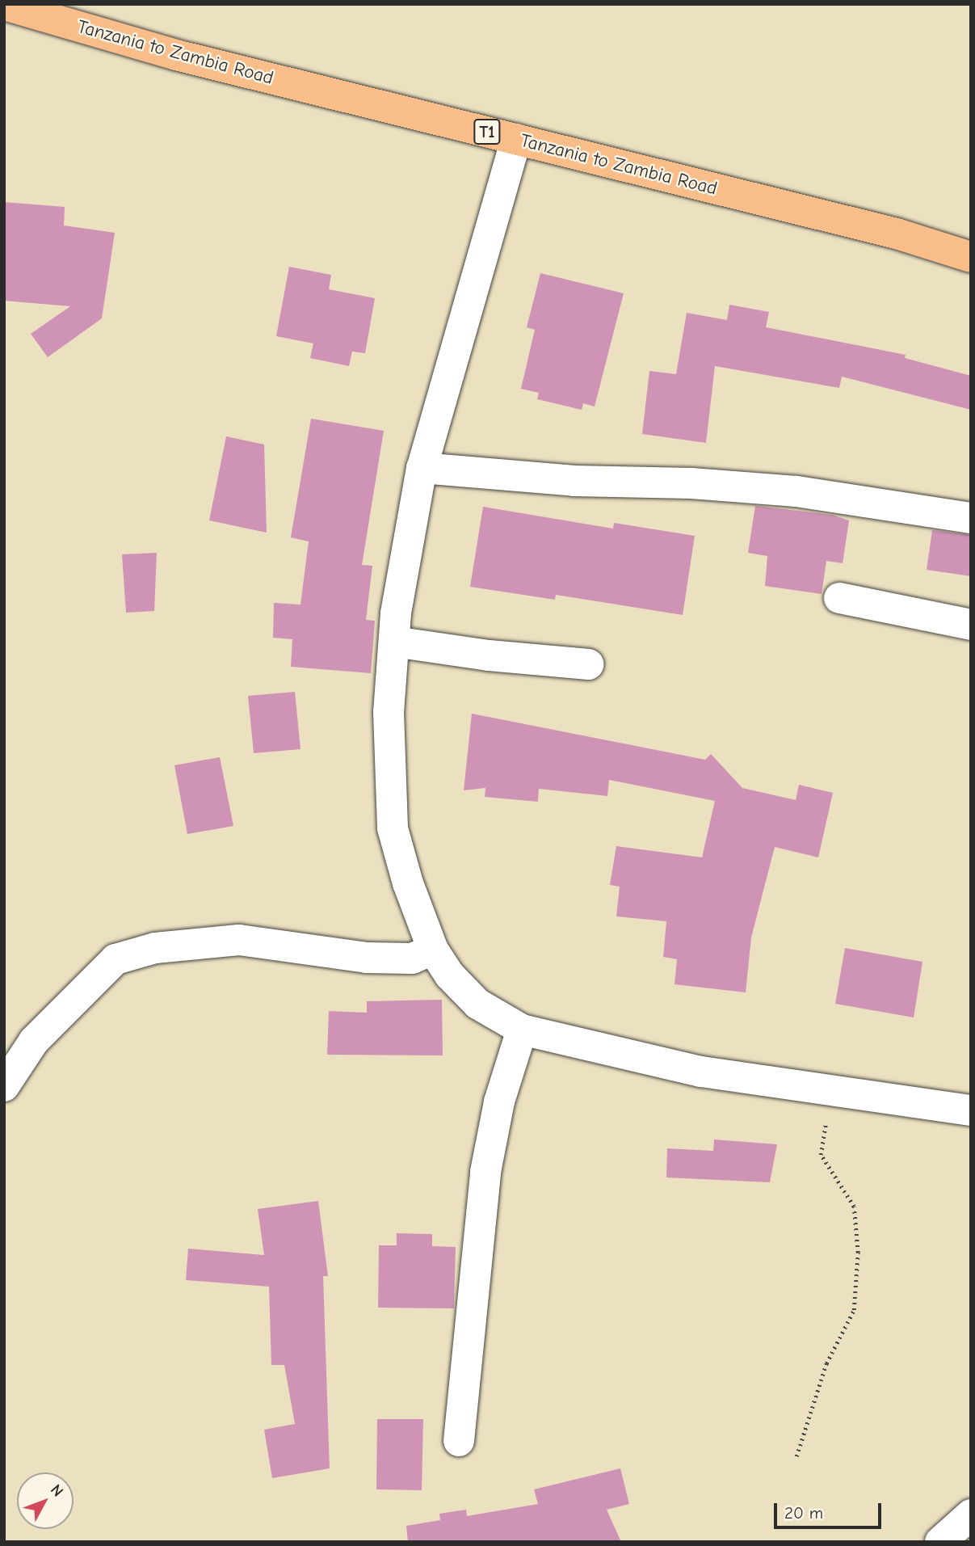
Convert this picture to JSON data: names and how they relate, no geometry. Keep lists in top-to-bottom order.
{
  "streets": {
    "highway": ["Tanzania to Zambia Road", "T1"]
  },
  "scale_bar": "20 m",
  "north": "top right"
}
